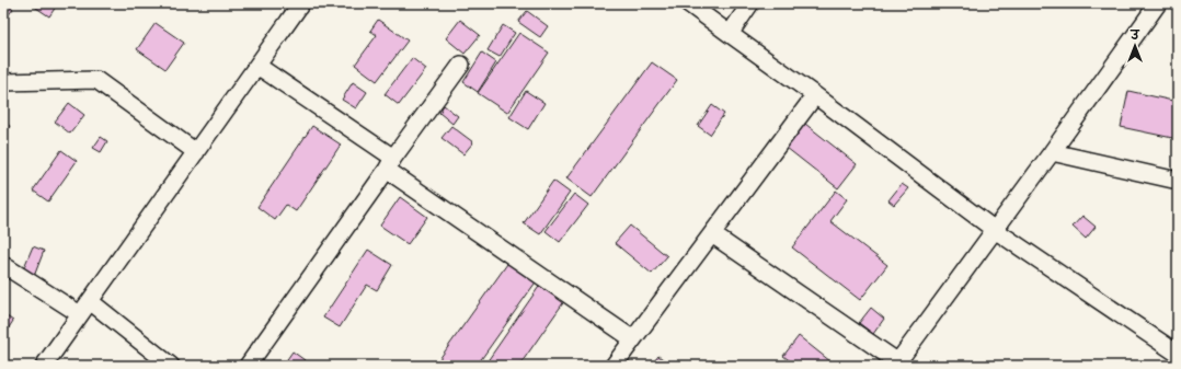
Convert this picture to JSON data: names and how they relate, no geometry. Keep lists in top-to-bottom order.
{
  "north": "top"
}
